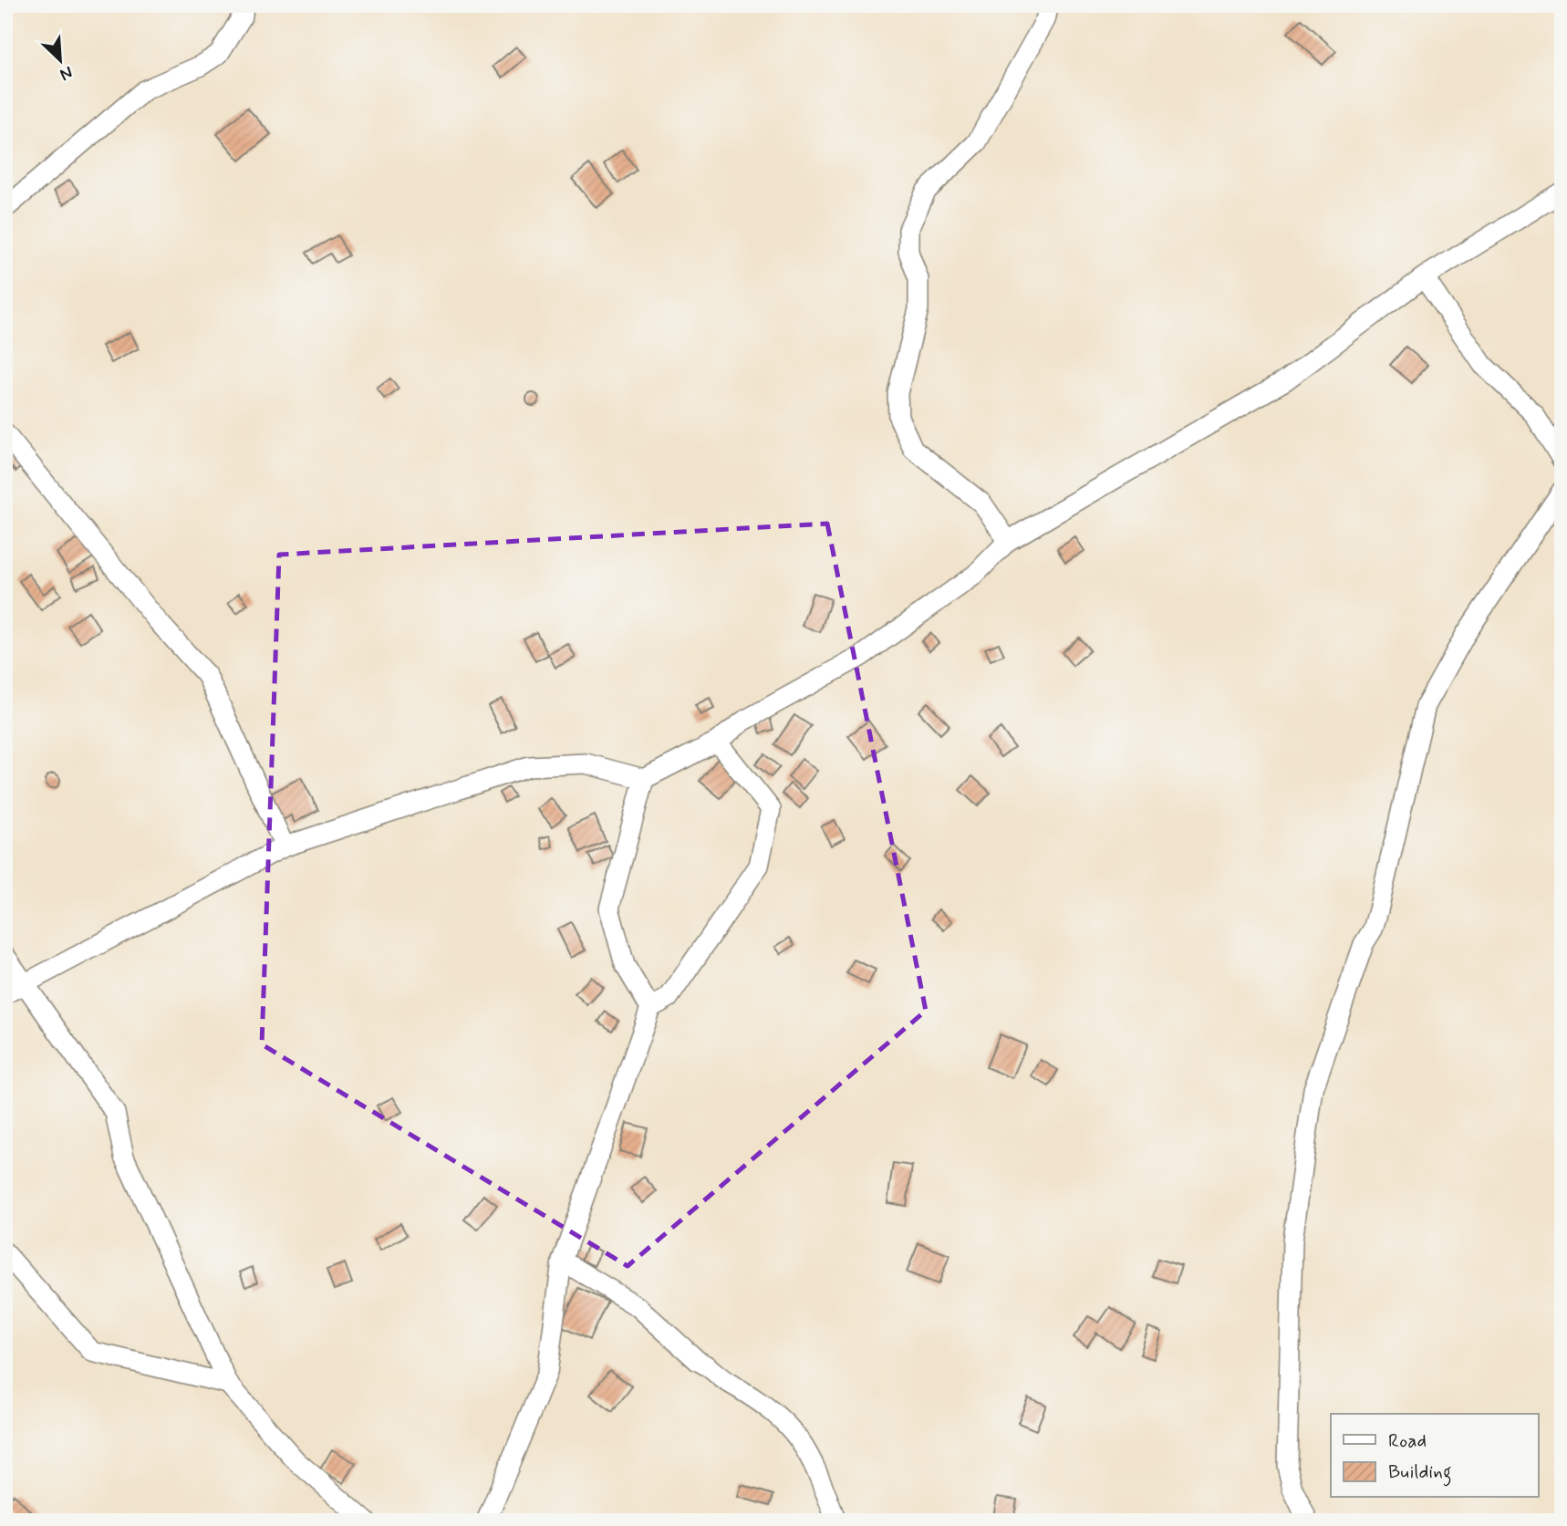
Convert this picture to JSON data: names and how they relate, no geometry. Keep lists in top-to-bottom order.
{
  "legend": ["Road", "Building"],
  "north": "bottom right"
}
